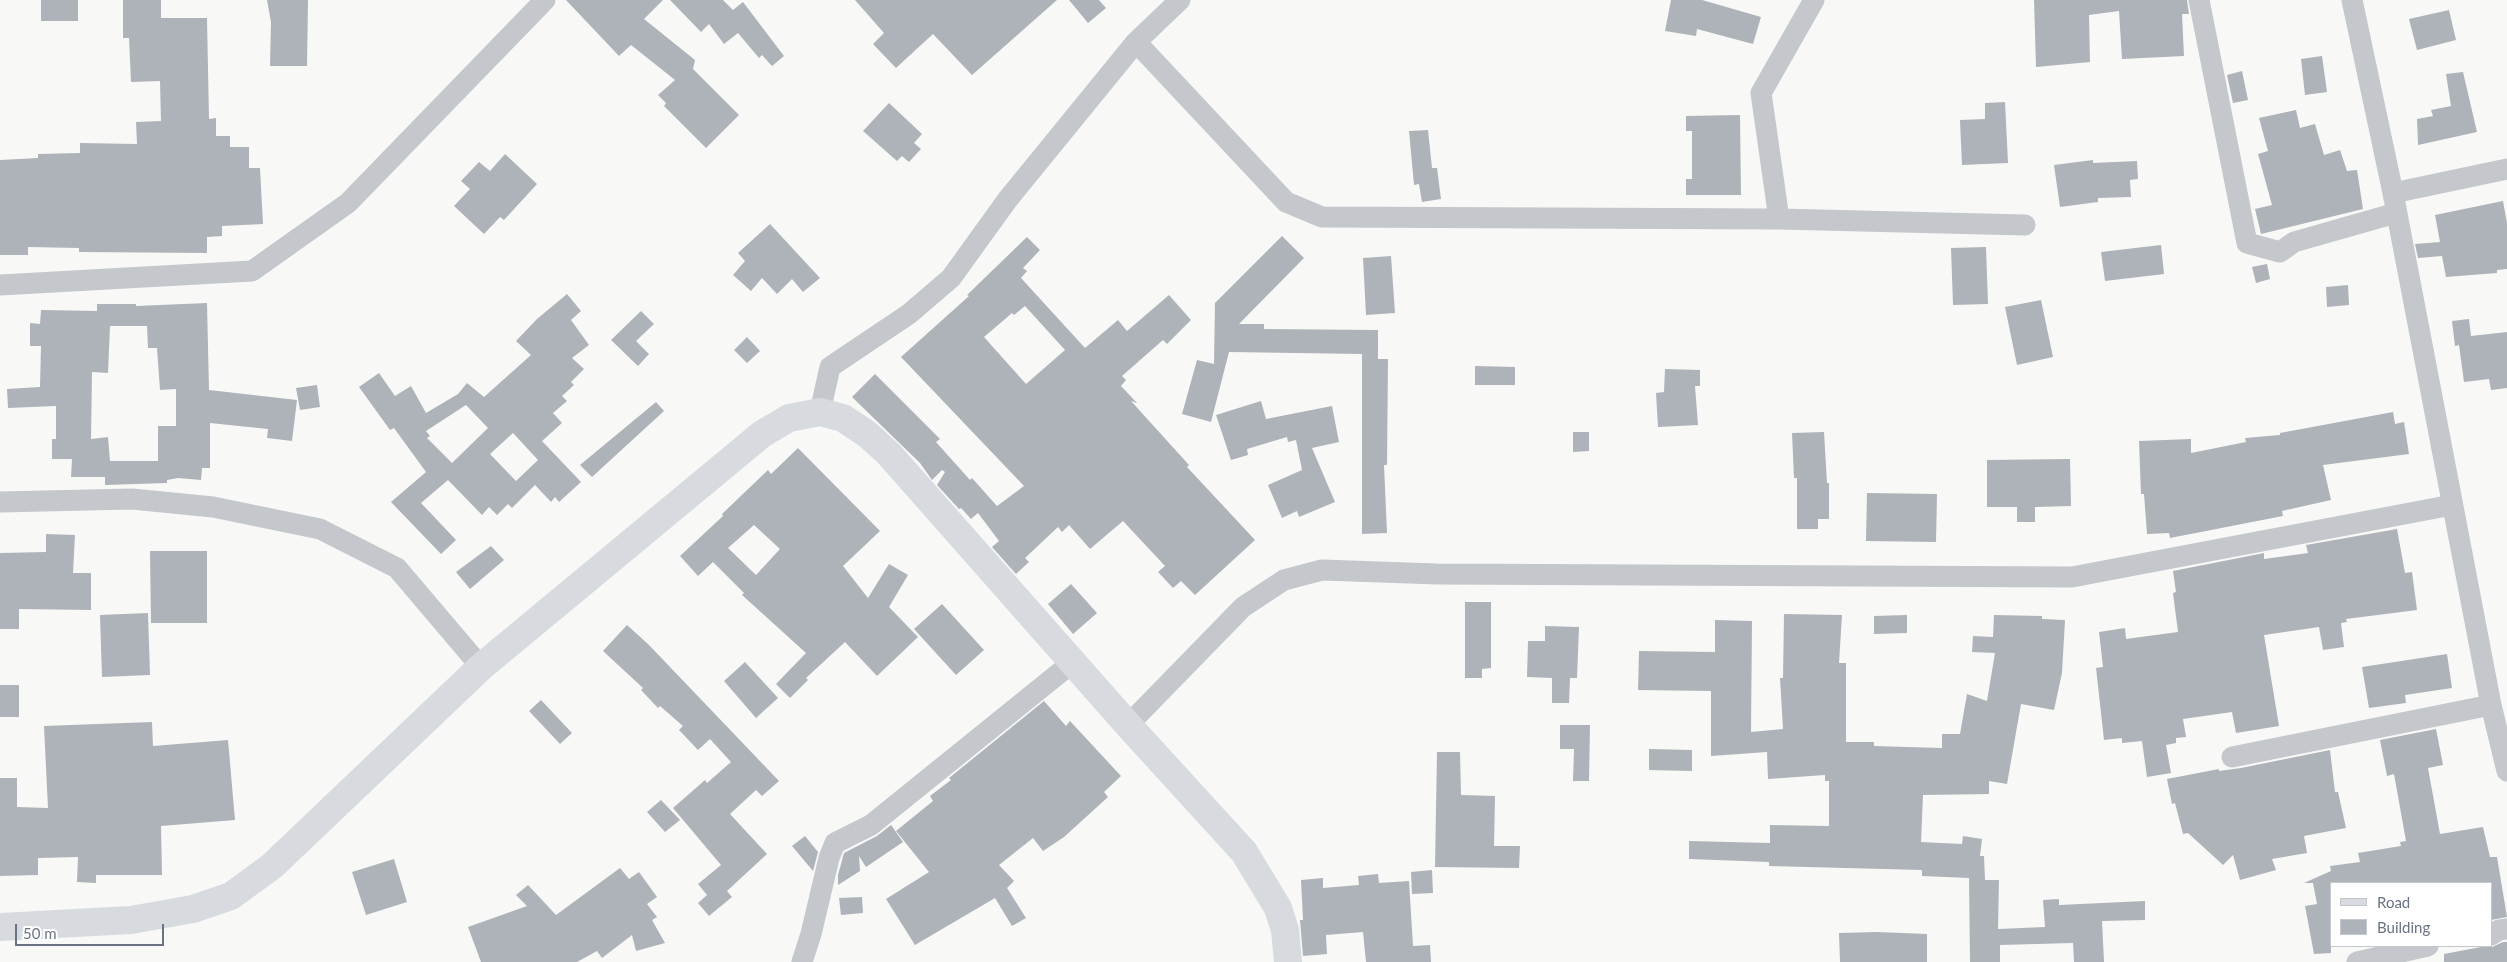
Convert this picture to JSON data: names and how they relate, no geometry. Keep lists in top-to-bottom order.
{
  "legend": ["Road", "Building"],
  "scale_bar": "50 m"
}
